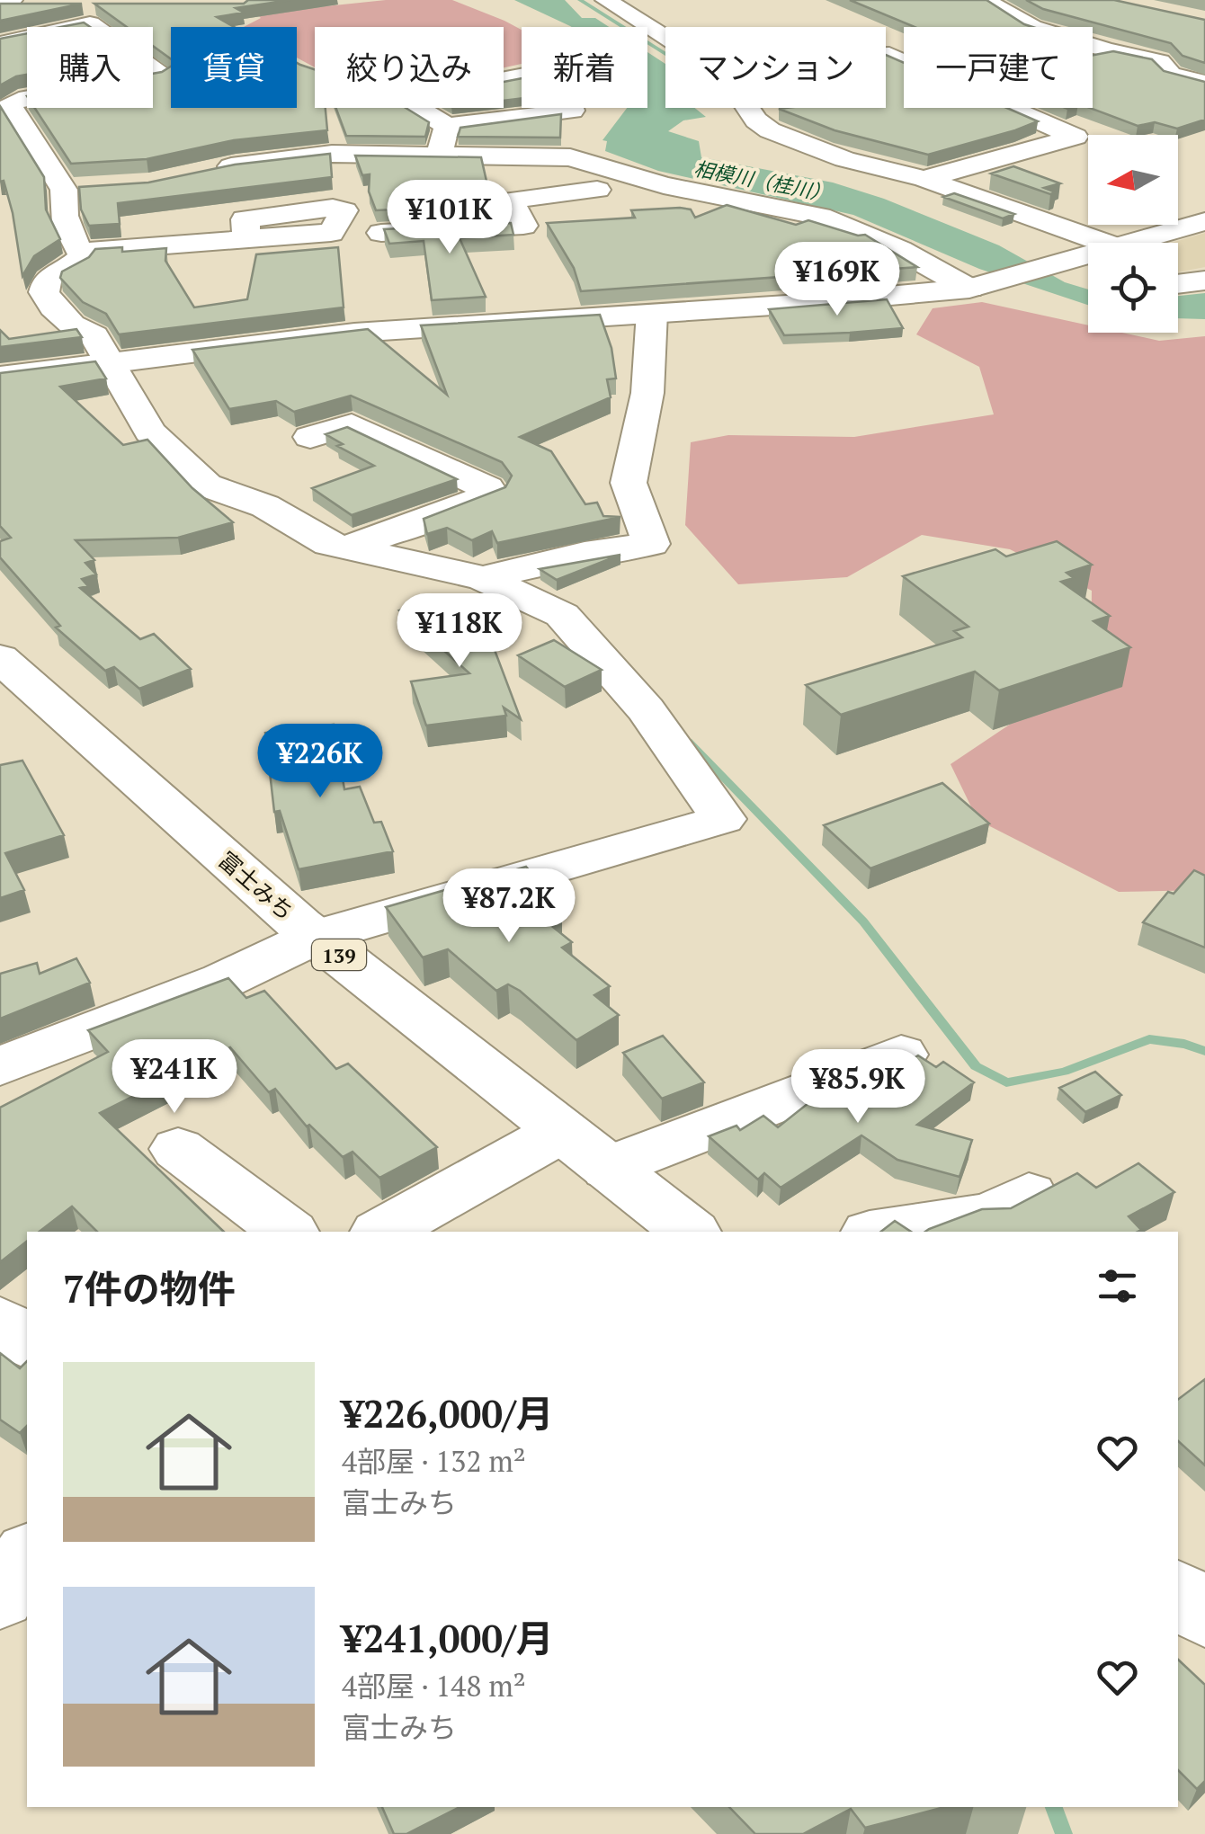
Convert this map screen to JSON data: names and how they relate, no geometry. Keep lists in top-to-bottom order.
{
  "streets": {
    "main road": ["富士みち", "139"]
  },
  "water": ["相模川（桂川）"],
  "north": "left",
  "page": {
    "chip": [
      "購入",
      "賃貸",
      "絞り込み",
      "新着",
      "マンション",
      "一戸建て"
    ],
    "price": [
      "¥101K",
      "¥169K",
      "¥118K",
      "¥226K",
      "¥87.2K",
      "¥241K",
      "¥85.9K"
    ],
    "heading": "7件の物件",
    "list": [
      {
        "name": "¥226,000/月",
        "note": "4部屋 · 132 m² · 富士みち"
      },
      {
        "name": "¥241,000/月",
        "note": "4部屋 · 148 m² · 富士みち"
      }
    ]
  }
}
